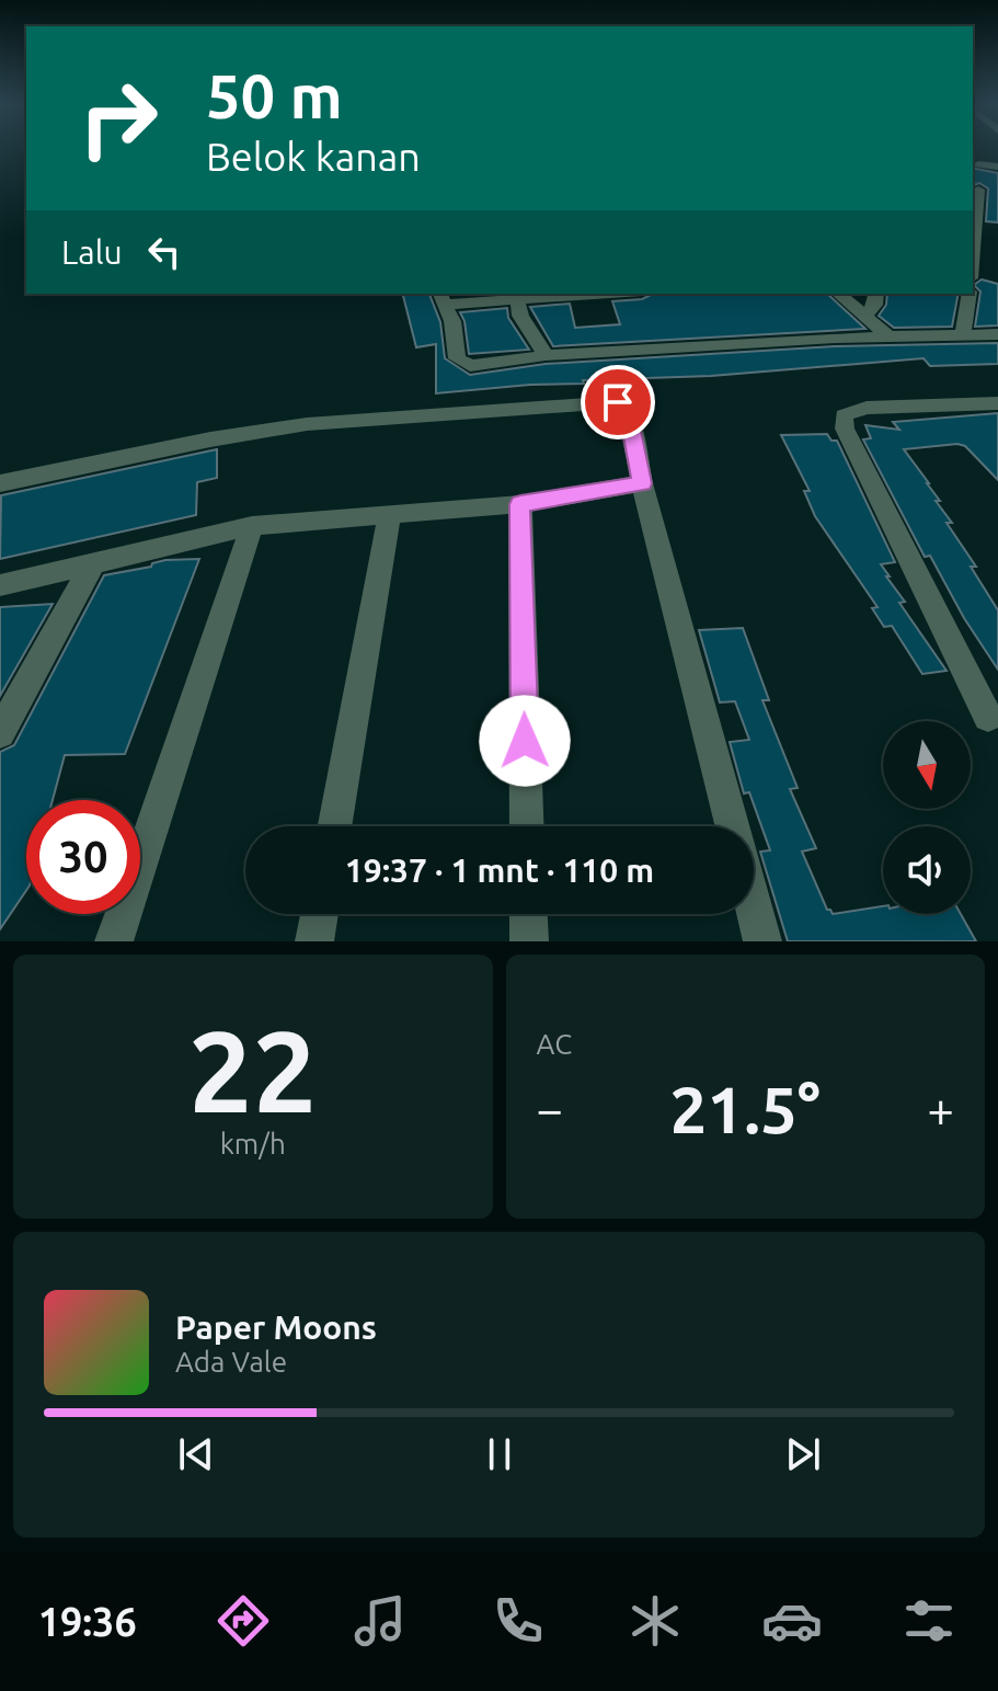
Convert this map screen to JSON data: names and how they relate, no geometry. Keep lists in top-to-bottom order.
{
  "north": "bottom",
  "page": {
    "turn": ["50 m", "Belok kanan"],
    "then": "Lalu",
    "limit": "30",
    "trip": "19:37 · 1 mnt · 110 m",
    "tile": [
      ["22", "km/h"],
      "AC"
    ],
    "heat": ["−", "21.5°", "+"],
    "song": ["Paper Moons", "Ada Vale"],
    "tabs": "19:36"
  }
}
